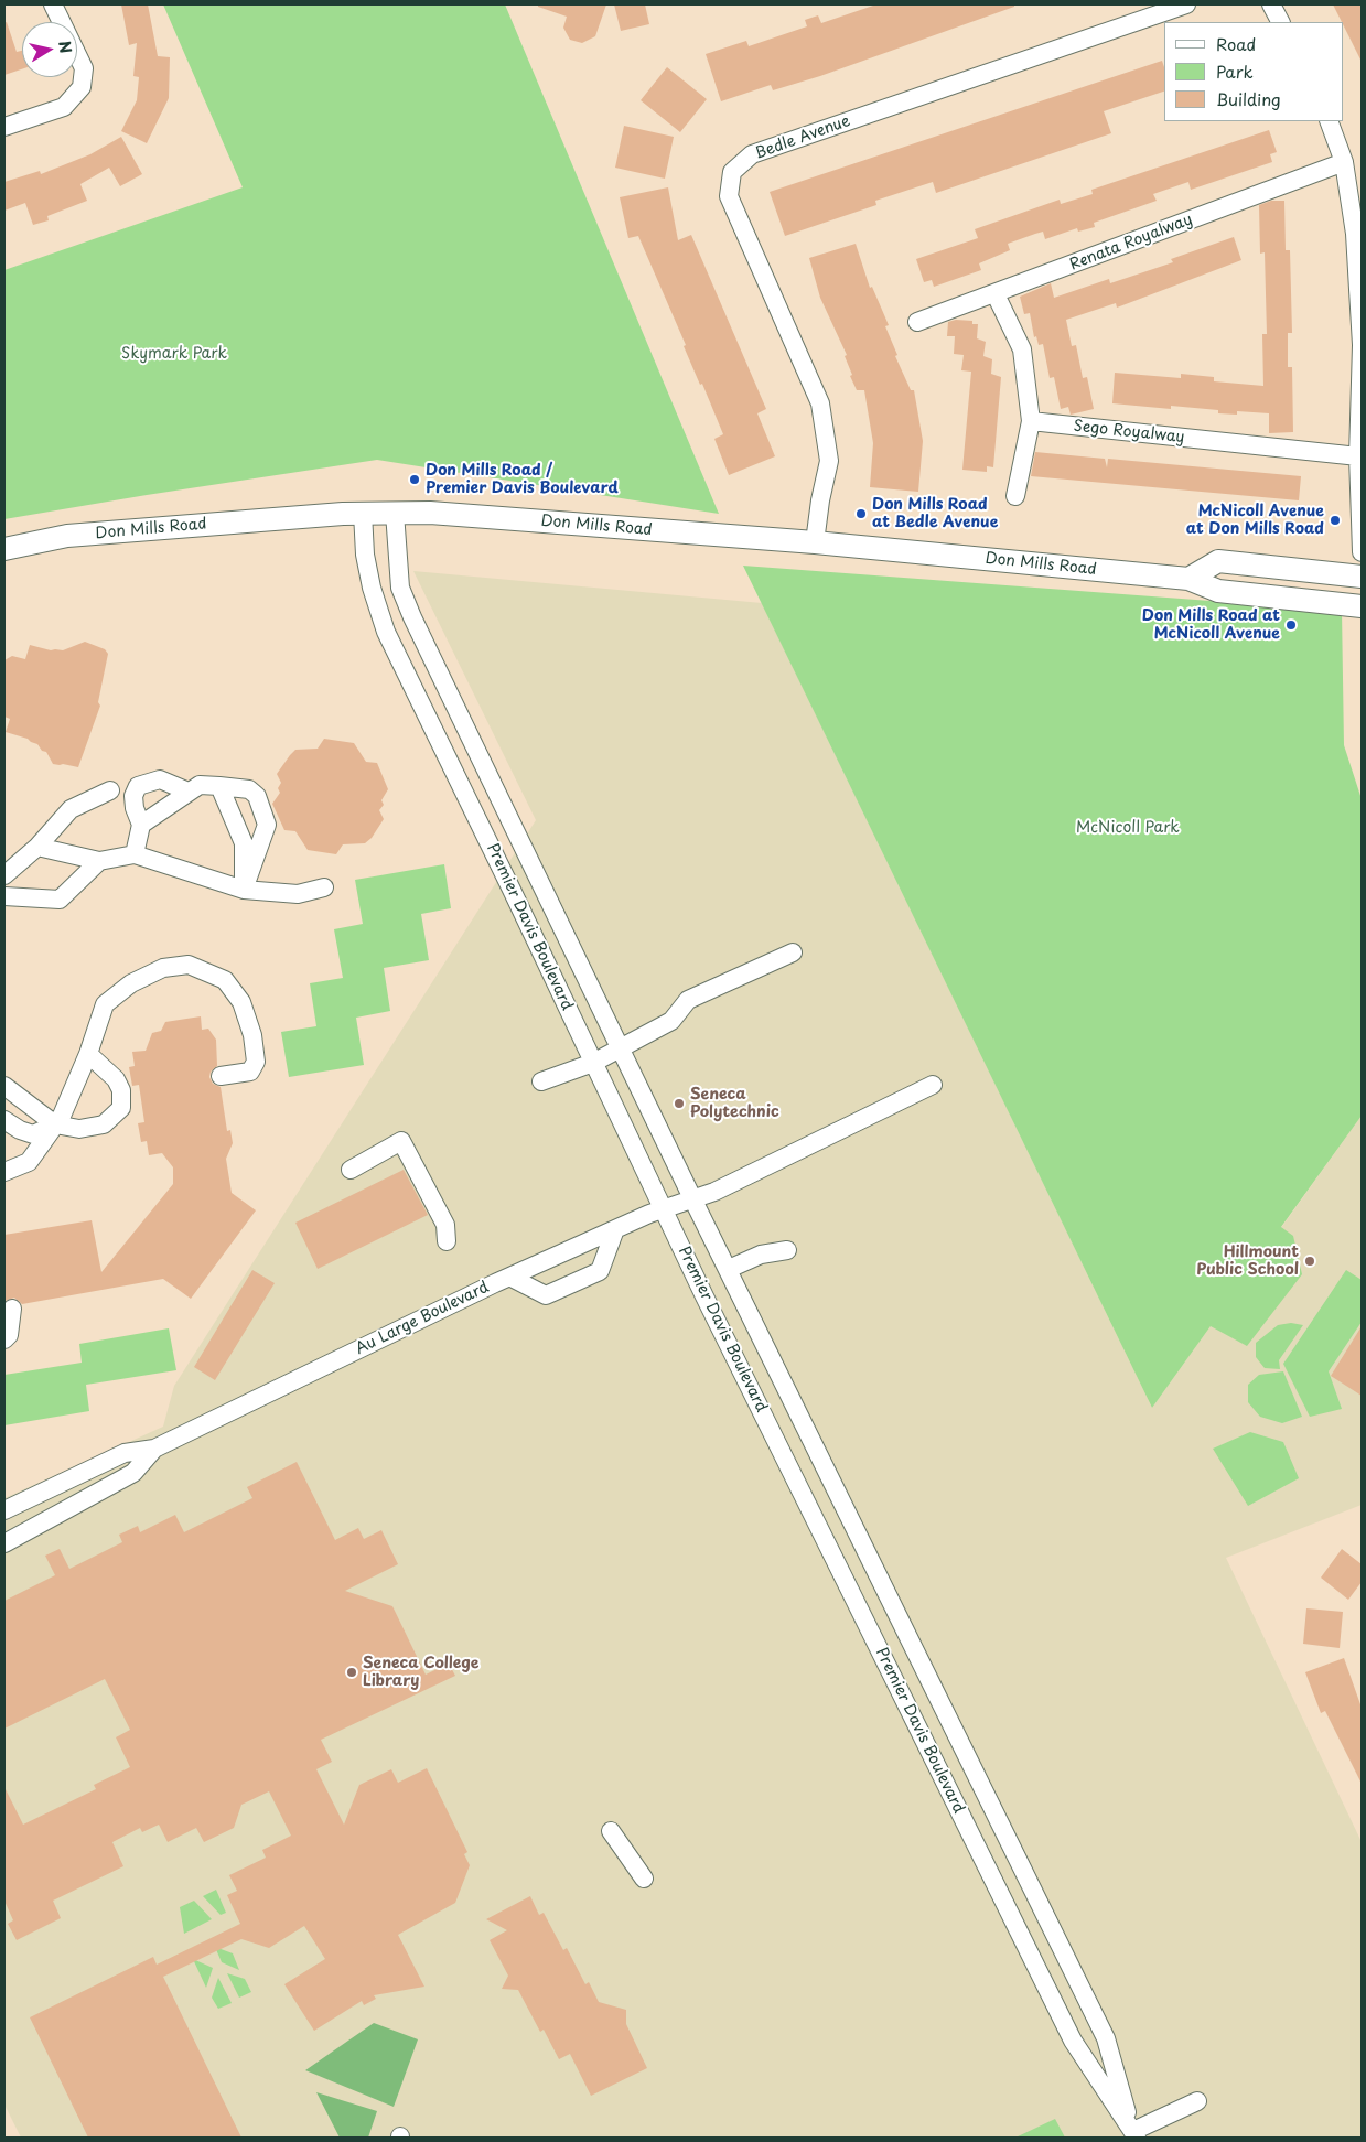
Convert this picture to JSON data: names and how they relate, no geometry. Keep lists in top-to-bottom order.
{
  "streets": {
    "main road": ["Don Mills Road"],
    "street": [
      "Bedle Avenue",
      "Renata Royalway",
      "Sego Royalway",
      "Premier Davis Boulevard",
      "Au Large Boulevard"
    ]
  },
  "crossings": [
    ["Bedle Avenue", "Don Mills Road"],
    ["Don Mills Road", "Premier Davis Boulevard"],
    ["Premier Davis Boulevard", "Au Large Boulevard"]
  ],
  "parks": ["Skymark Park", "McNicoll Park"],
  "places": [
    "Don Mills Road / Premier Davis Boulevard",
    "Don Mills Road at Bedle Avenue",
    "McNicoll Avenue at Don Mills Road",
    "Don Mills Road at McNicoll Avenue",
    "Seneca Polytechnic",
    "Hillmount Public School",
    "Seneca College Library"
  ],
  "legend": ["Road", "Park", "Building"],
  "north": "right"
}
